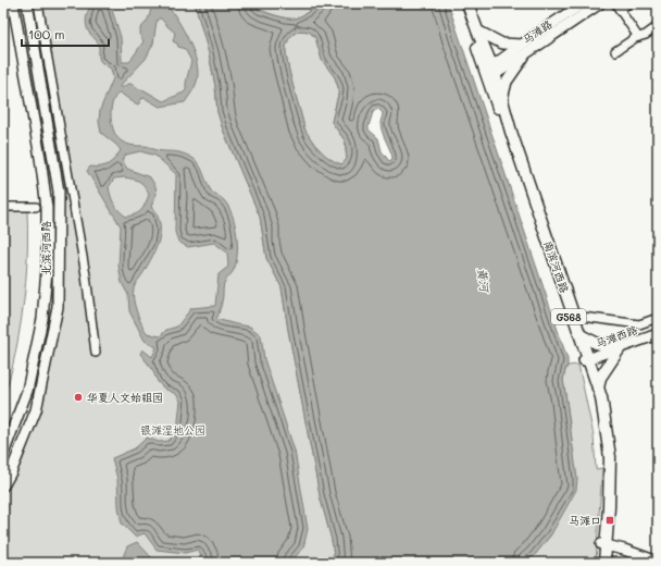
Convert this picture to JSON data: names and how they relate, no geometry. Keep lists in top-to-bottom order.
{
  "streets": {
    "highway": ["南滨河西路", "G568"],
    "main road": ["马滩路", "北滨河西路", "马滩西路"]
  },
  "crossings": [
    ["马滩路", "南滨河西路"],
    ["南滨河西路", "马滩西路"]
  ],
  "water": ["黄河"],
  "parks": ["银滩湿地公园"],
  "places": {
    "other": ["华夏人文始祖园"],
    "transit": ["马滩口"]
  },
  "scale_bar": "100 m"
}
